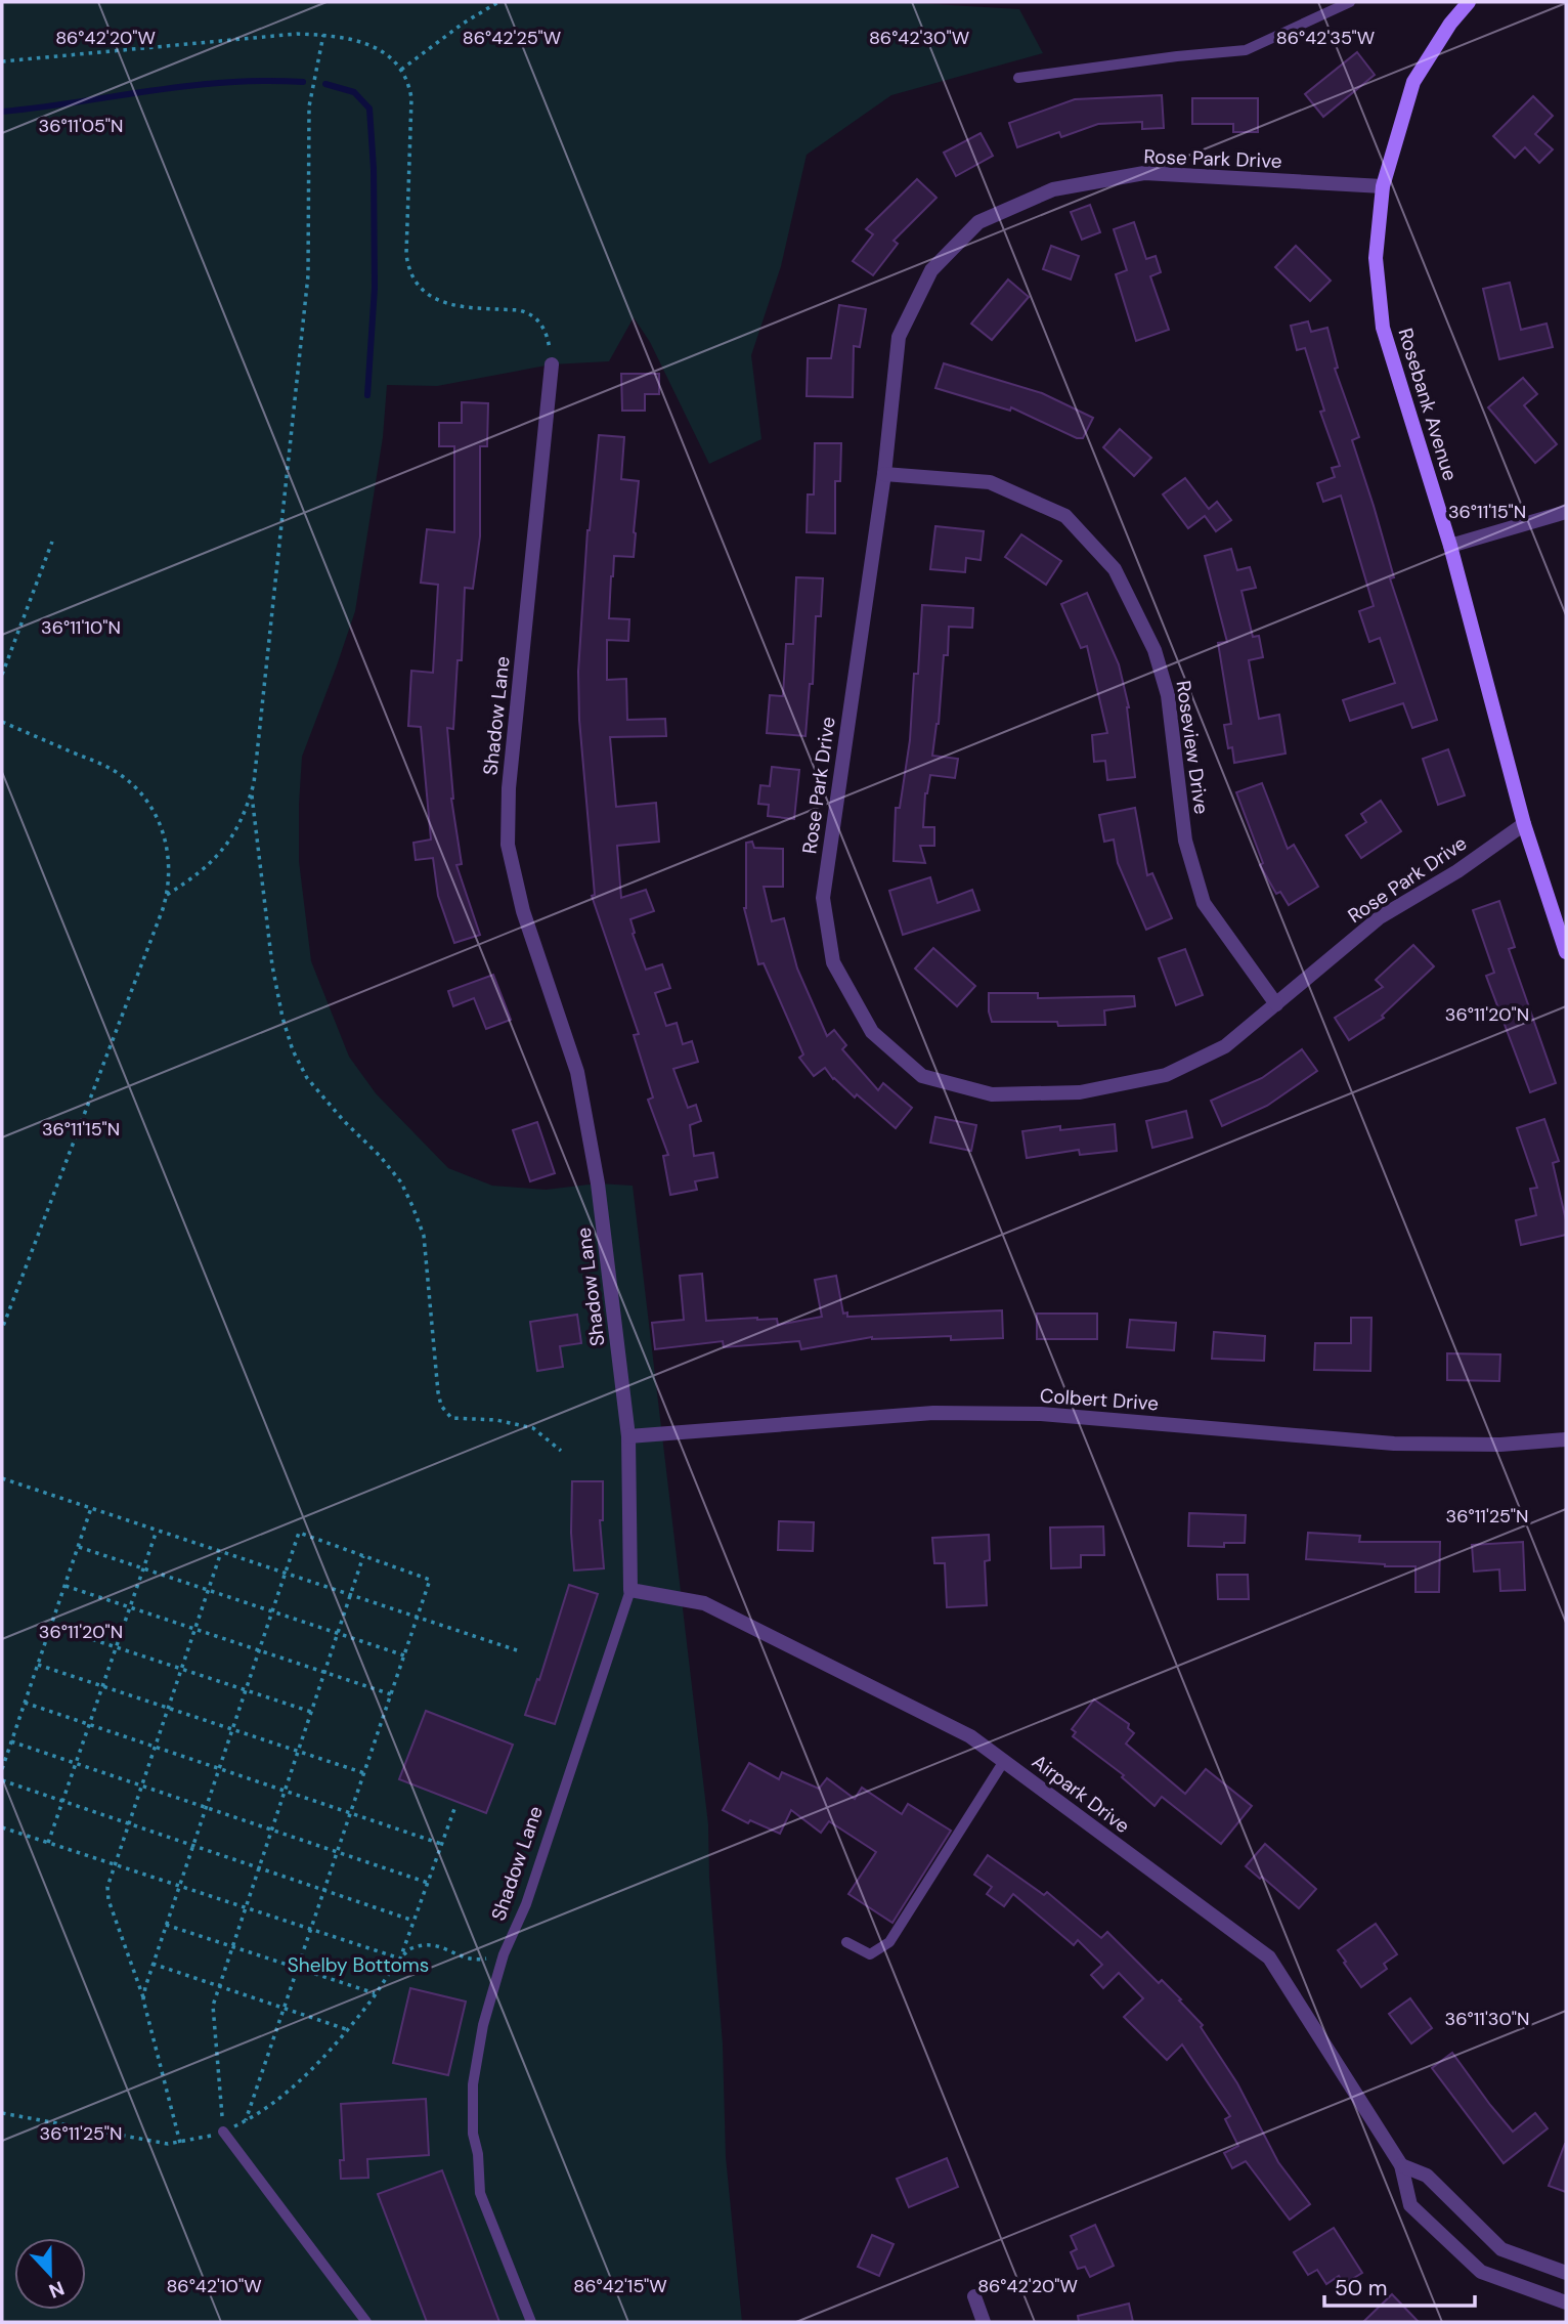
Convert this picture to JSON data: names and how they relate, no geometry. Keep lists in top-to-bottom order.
{
  "streets": {
    "street": [
      "Rose Park Drive",
      "Rosebank Avenue",
      "Shadow Lane",
      "Roseview Drive",
      "Colbert Drive",
      "Airpark Drive"
    ]
  },
  "crossings": [
    ["Rose Park Drive", "Rosebank Avenue"],
    ["Rose Park Drive", "Roseview Drive"],
    ["Shadow Lane", "Colbert Drive"],
    ["Shadow Lane", "Airpark Drive"]
  ],
  "parks": ["Shelby Bottoms"],
  "scale_bar": "50 m",
  "north": "bottom",
  "coordinates": [
    "86°42'30\"W",
    "86°42'35\"W",
    "86°42'20\"W",
    "86°42'25\"W",
    "36°11'05\"N",
    "36°11'15\"N",
    "36°11'10\"N",
    "36°11'20\"N",
    "36°11'25\"N",
    "36°11'30\"N",
    "86°42'10\"W",
    "86°42'15\"W"
  ]
}
